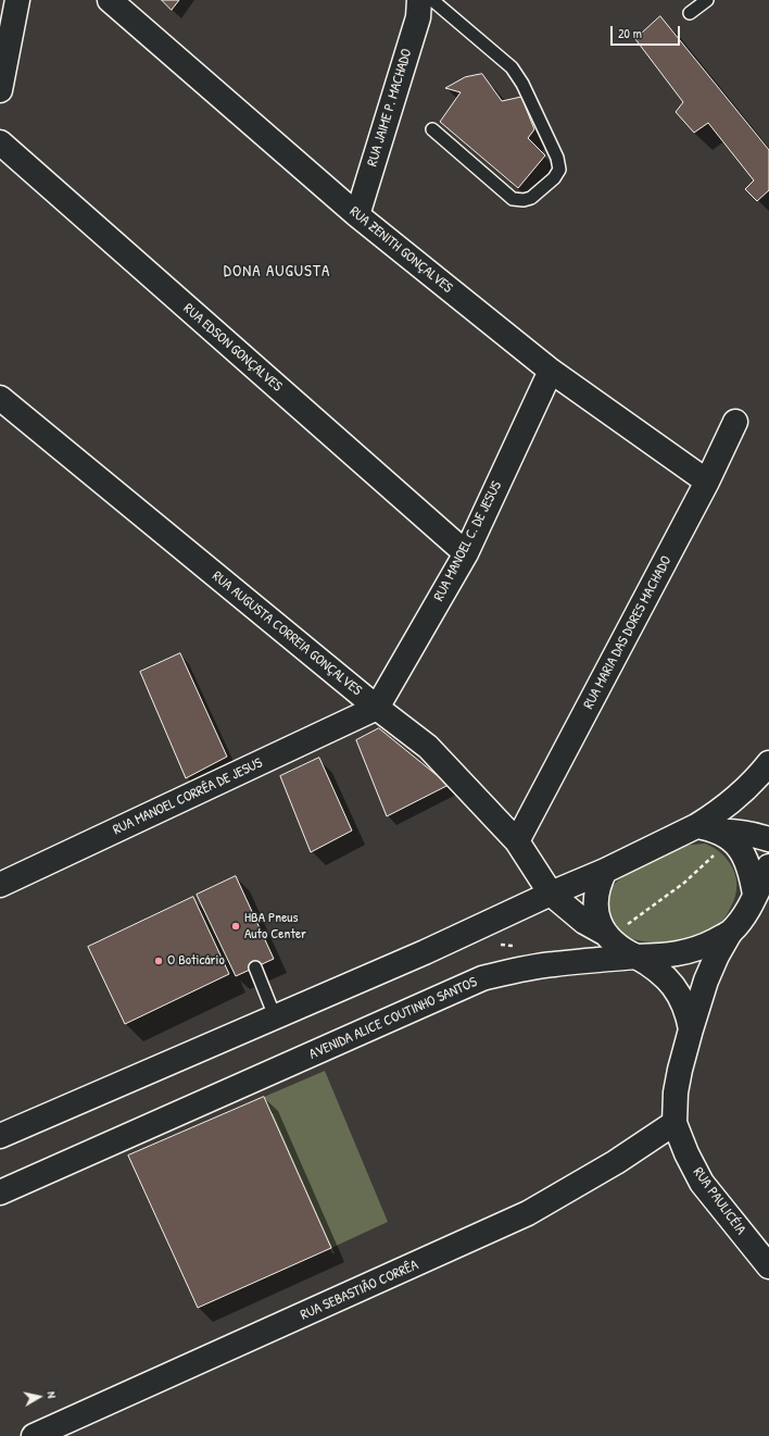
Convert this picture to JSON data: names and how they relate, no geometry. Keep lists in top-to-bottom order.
{
  "streets": {
    "street": [
      "RUA JAIME P. MACHADO",
      "RUA ZENITH GONÇALVES",
      "RUA EDSON GONÇALVES",
      "RUA MANOEL C. DE JESUS",
      "RUA MARIA DAS DORES MACHADO",
      "RUA AUGUSTA CORREIA GONÇALVES",
      "RUA MANOEL CORRÊA DE JESUS",
      "AVENIDA ALICE COUTINHO SANTOS",
      "RUA PAULICÉIA",
      "RUA SEBASTIÃO CORRÊA"
    ]
  },
  "crossings": [
    ["RUA JAIME P. MACHADO", "RUA ZENITH GONÇALVES"],
    ["RUA ZENITH GONÇALVES", "RUA MANOEL C. DE JESUS"],
    ["RUA ZENITH GONÇALVES", "RUA MARIA DAS DORES MACHADO"],
    ["RUA EDSON GONÇALVES", "RUA MANOEL C. DE JESUS"],
    ["RUA MANOEL C. DE JESUS", "RUA AUGUSTA CORREIA GONÇALVES"],
    ["RUA MANOEL C. DE JESUS", "RUA MANOEL CORRÊA DE JESUS"],
    ["RUA MARIA DAS DORES MACHADO", "RUA AUGUSTA CORREIA GONÇALVES"],
    ["RUA AUGUSTA CORREIA GONÇALVES", "RUA MANOEL CORRÊA DE JESUS"],
    ["RUA AUGUSTA CORREIA GONÇALVES", "AVENIDA ALICE COUTINHO SANTOS"],
    ["RUA AUGUSTA CORREIA GONÇALVES", "RUA PAULICÉIA"],
    ["AVENIDA ALICE COUTINHO SANTOS", "RUA PAULICÉIA"],
    ["RUA PAULICÉIA", "RUA SEBASTIÃO CORRÊA"]
  ],
  "districts": ["DONA AUGUSTA"],
  "places": ["HBA Pneus Auto Center", "O Boticário"],
  "scale_bar": "20 m",
  "north": "right"
}
